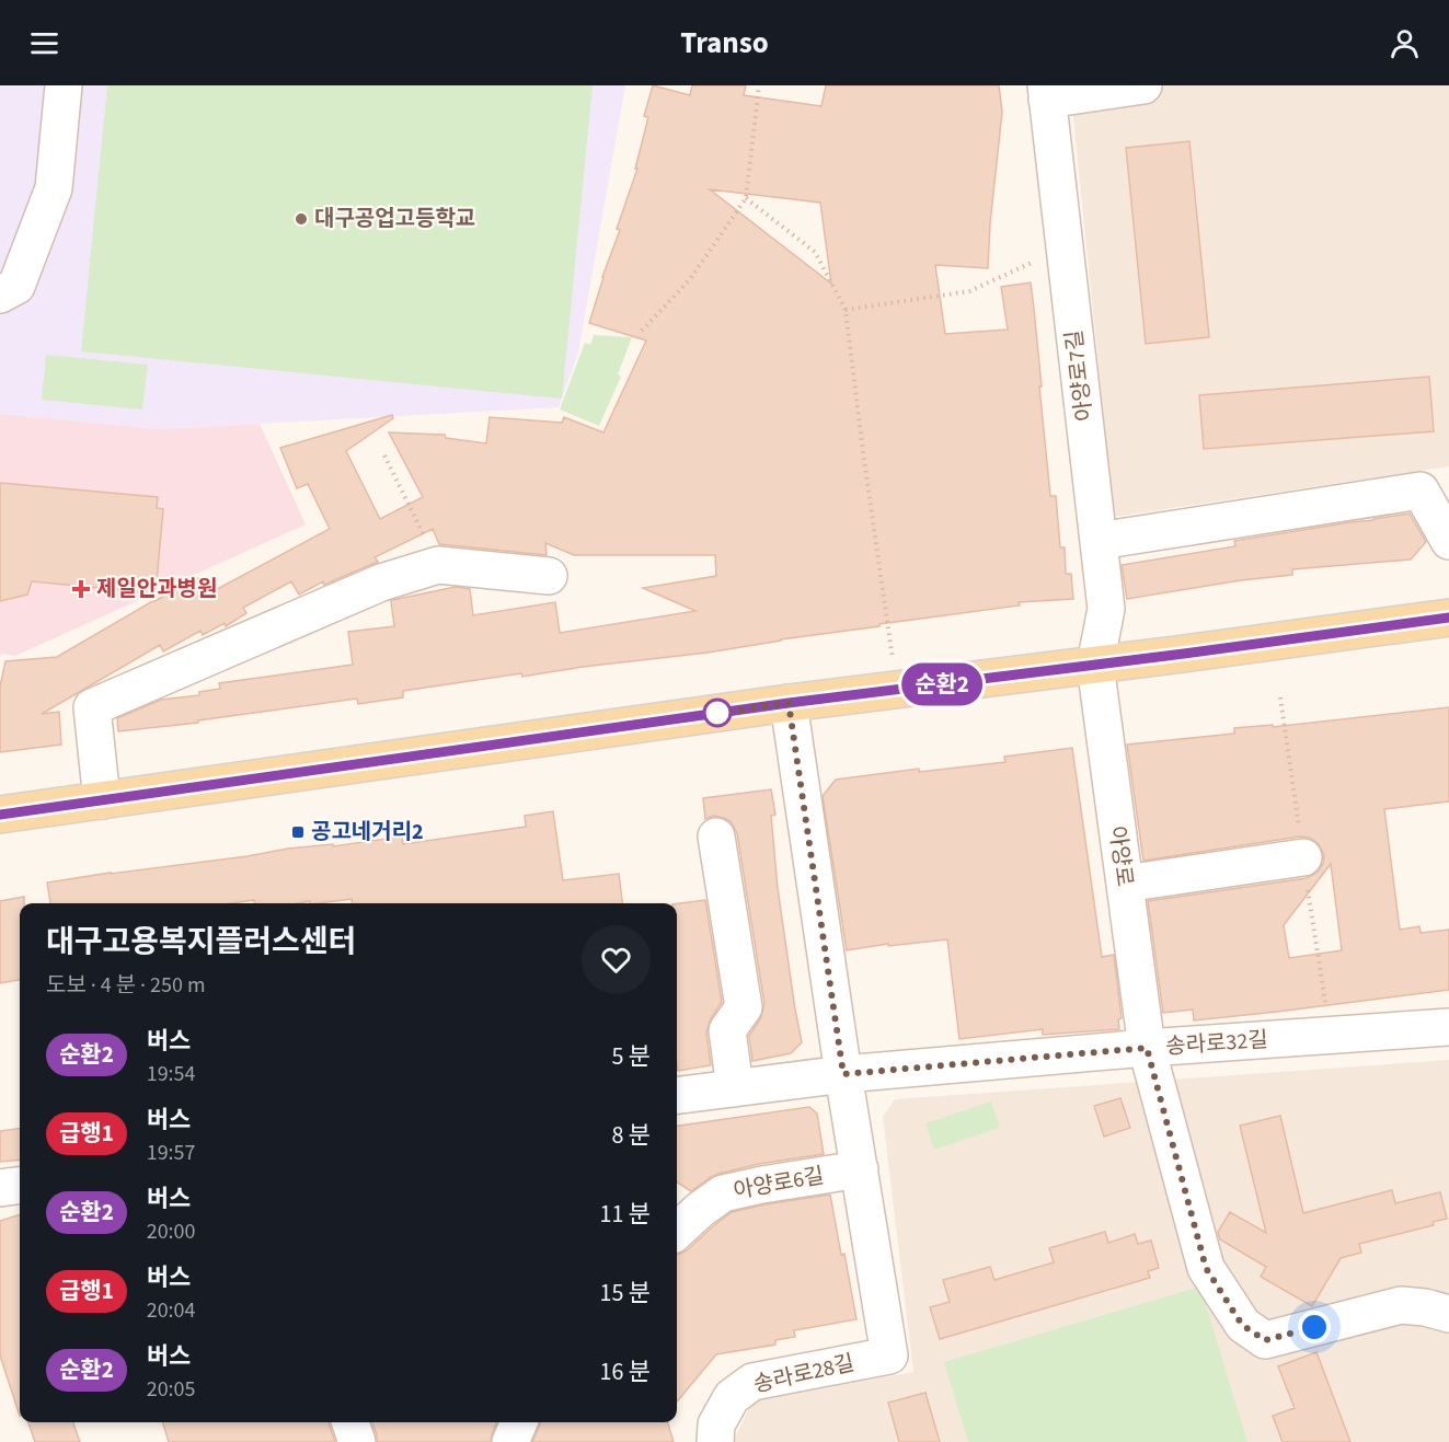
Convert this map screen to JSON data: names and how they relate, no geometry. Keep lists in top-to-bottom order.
{
  "streets": {
    "street": [
      "아양로7길",
      "아양로",
      "송라로32길",
      "아양로6길",
      "송라로28길"
    ]
  },
  "crossings": [
    ["아양로7길", "아양로"],
    ["아양로", "송라로32길"],
    ["아양로6길", "송라로28길"]
  ],
  "places": {
    "other": ["대구공업고등학교"],
    "health": ["제일안과병원"],
    "transit": ["공고네거리2"]
  },
  "lines": ["bus line 순환2"],
  "page": {
    "header": "Transo",
    "on_map": "순환2",
    "heading": ["대구고용복지플러스센터", "도보 · 4 분 · 250 m"],
    "list": [
      {
        "mark": "순환2",
        "name": "버스",
        "note": "19:54",
        "value": "5 분"
      },
      {
        "mark": "급행1",
        "name": "버스",
        "note": "19:57",
        "value": "8 분"
      },
      {
        "mark": "순환2",
        "name": "버스",
        "note": "20:00",
        "value": "11 분"
      },
      {
        "mark": "급행1",
        "name": "버스",
        "note": "20:04",
        "value": "15 분"
      },
      {
        "mark": "순환2",
        "name": "버스",
        "note": "20:05",
        "value": "16 분"
      }
    ]
  }
}
